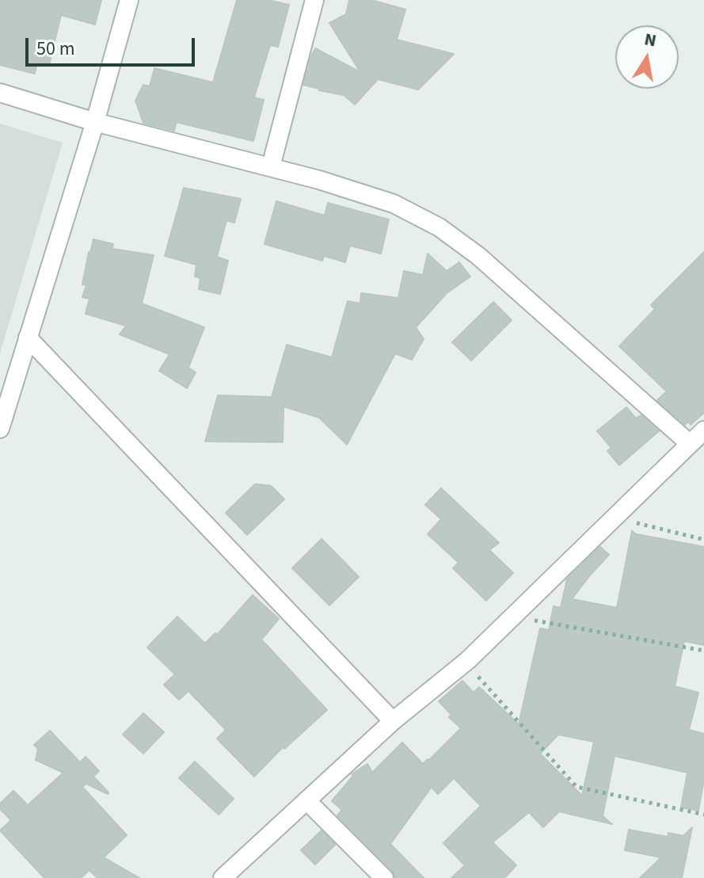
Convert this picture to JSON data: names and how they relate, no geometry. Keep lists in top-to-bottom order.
{
  "scale_bar": "50 m",
  "north": "top"
}
